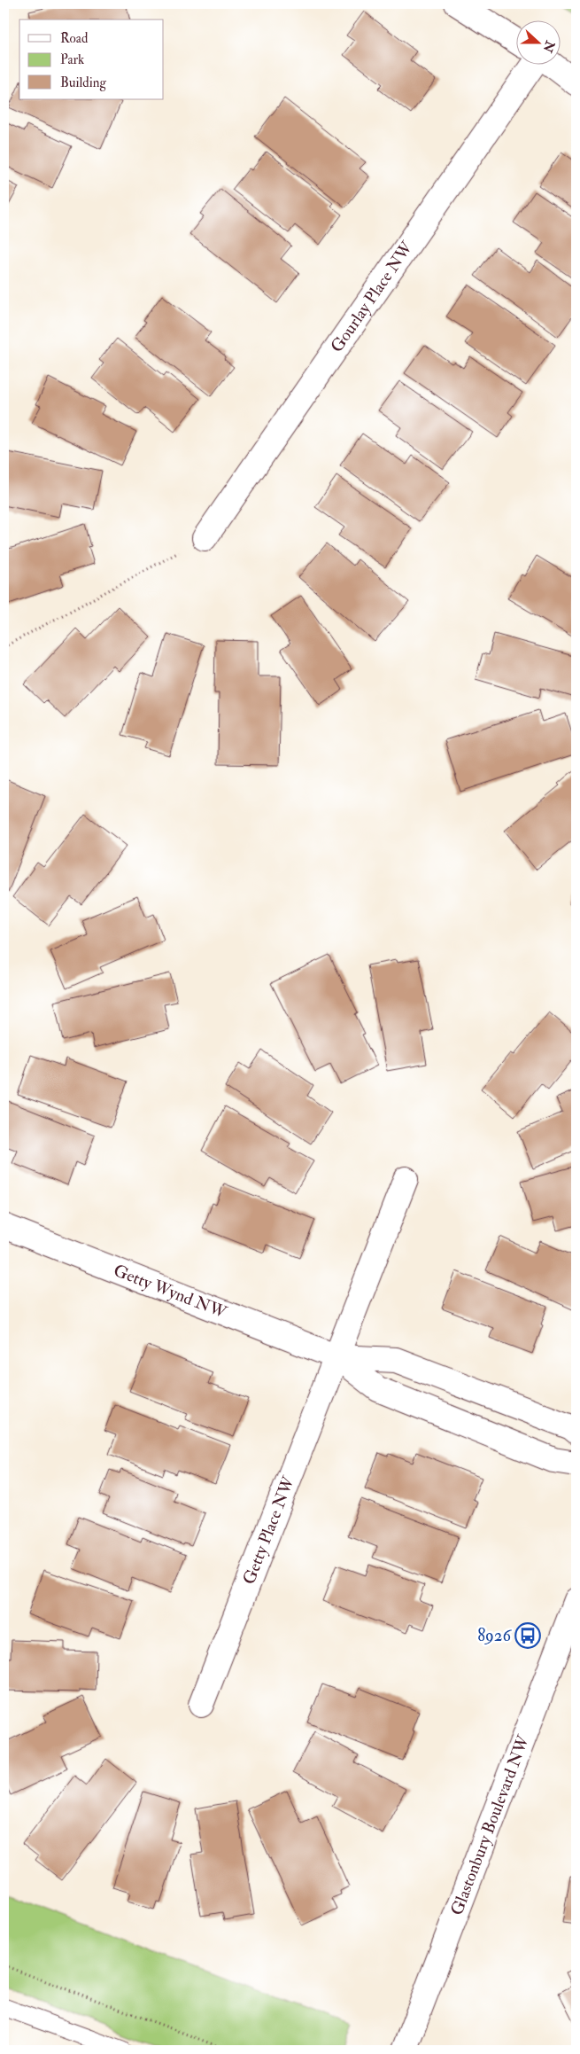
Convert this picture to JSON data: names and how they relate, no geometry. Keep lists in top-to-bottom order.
{
  "streets": {
    "street": [
      "Gourlay Place NW",
      "Getty Wynd NW",
      "Getty Place NW",
      "Glastonbury Boulevard NW"
    ]
  },
  "crossings": [
    ["Getty Wynd NW", "Getty Place NW"]
  ],
  "places": {
    "bus stop": ["8926"]
  },
  "legend": ["Road", "Park", "Building"],
  "north": "right"
}
